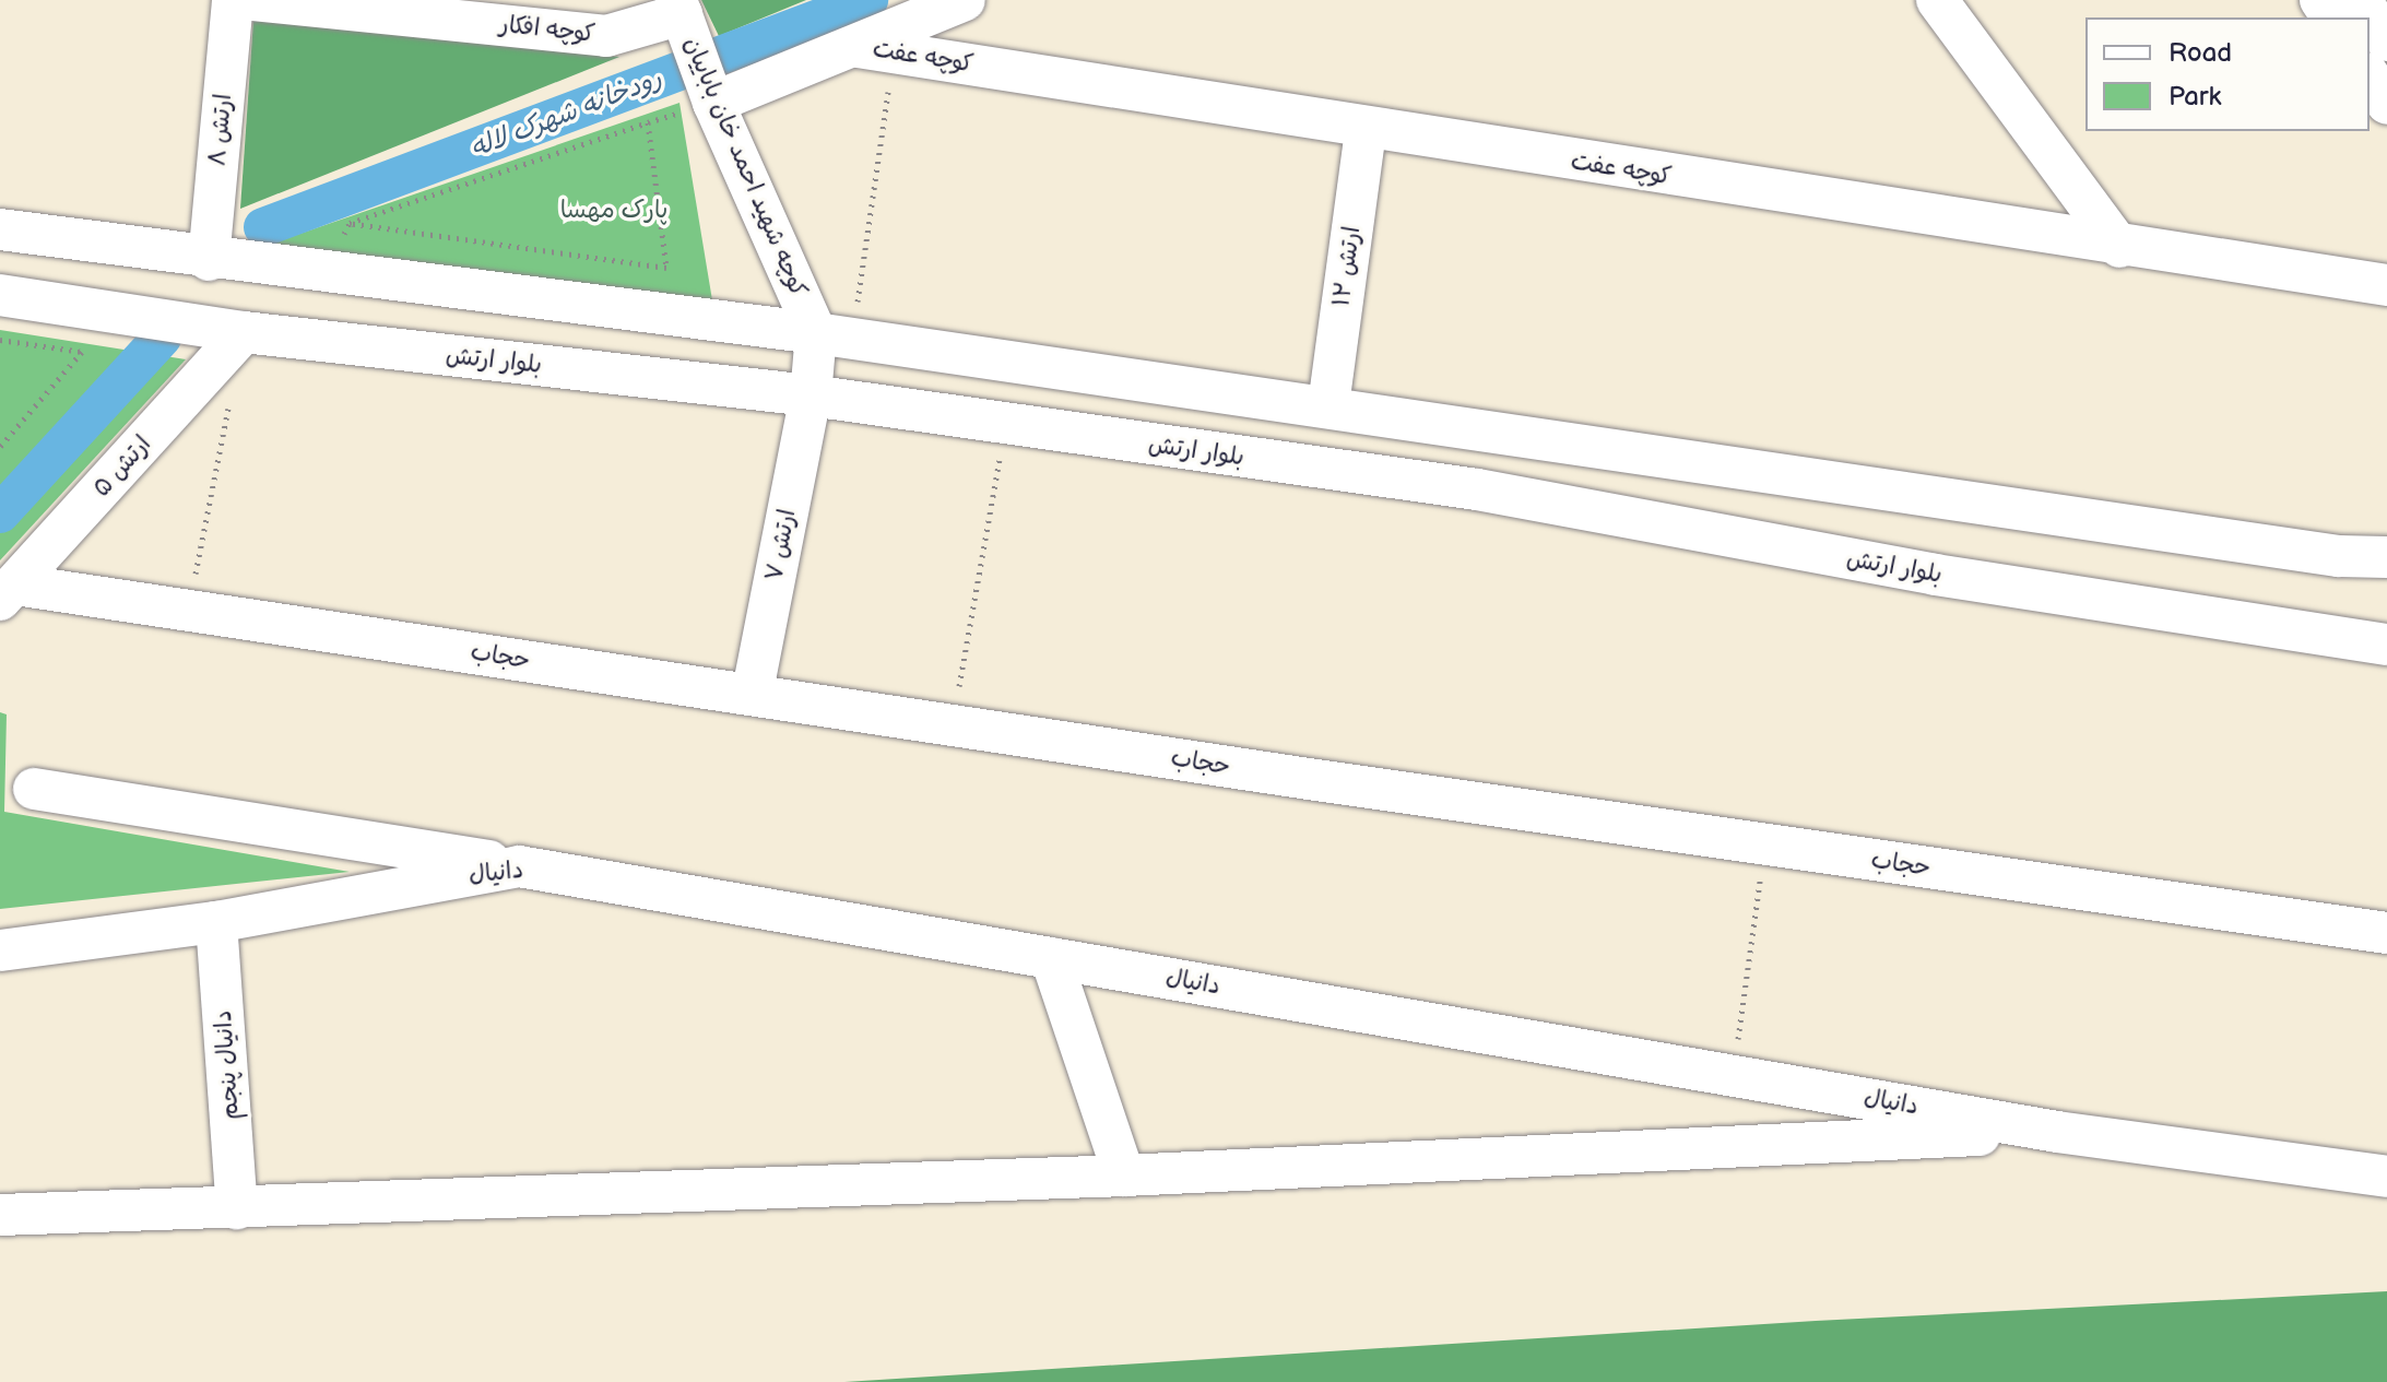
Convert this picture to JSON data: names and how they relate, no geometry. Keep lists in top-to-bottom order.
{
  "streets": {
    "street": [
      "کوچه افکار",
      "کوچه عفت",
      "ارتش ۸",
      "کوچه شهید احمد خان باباییان",
      "ارتش ۱۲",
      "بلوار ارتش",
      "ارتش ۵",
      "ارتش ۷",
      "حجاب",
      "دانیال",
      "دانیال پنجم"
    ]
  },
  "crossings": [
    ["کوچه افکار", "کوچه شهید احمد خان باباییان"],
    ["کوچه عفت", "ارتش ۱۲"],
    ["کوچه شهید احمد خان باباییان", "ارتش ۷"],
    ["بلوار ارتش", "ارتش ۵"],
    ["بلوار ارتش", "ارتش ۷"],
    ["ارتش ۵", "حجاب"],
    ["ارتش ۷", "حجاب"],
    ["دانیال", "دانیال پنجم"]
  ],
  "water": ["رودخانه شهرک لاله"],
  "parks": ["پارک مهسا"],
  "legend": ["Road", "Park"]
}
